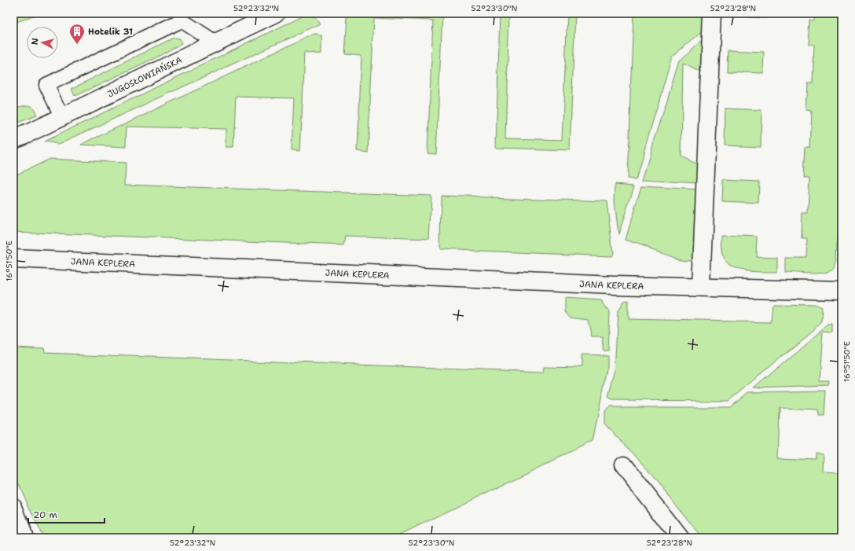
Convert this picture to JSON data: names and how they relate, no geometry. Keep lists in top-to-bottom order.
{
  "streets": {
    "street": ["JUGOSŁOWIAŃSKA", "JANA KEPLERA"]
  },
  "places": {
    "building": ["Hotelik 31"]
  },
  "scale_bar": "20 m",
  "north": "left",
  "coordinates": [
    "52°23'32\"N",
    "52°23'30\"N",
    "52°23'28\"N",
    "16°51'50\"E"
  ]
}
